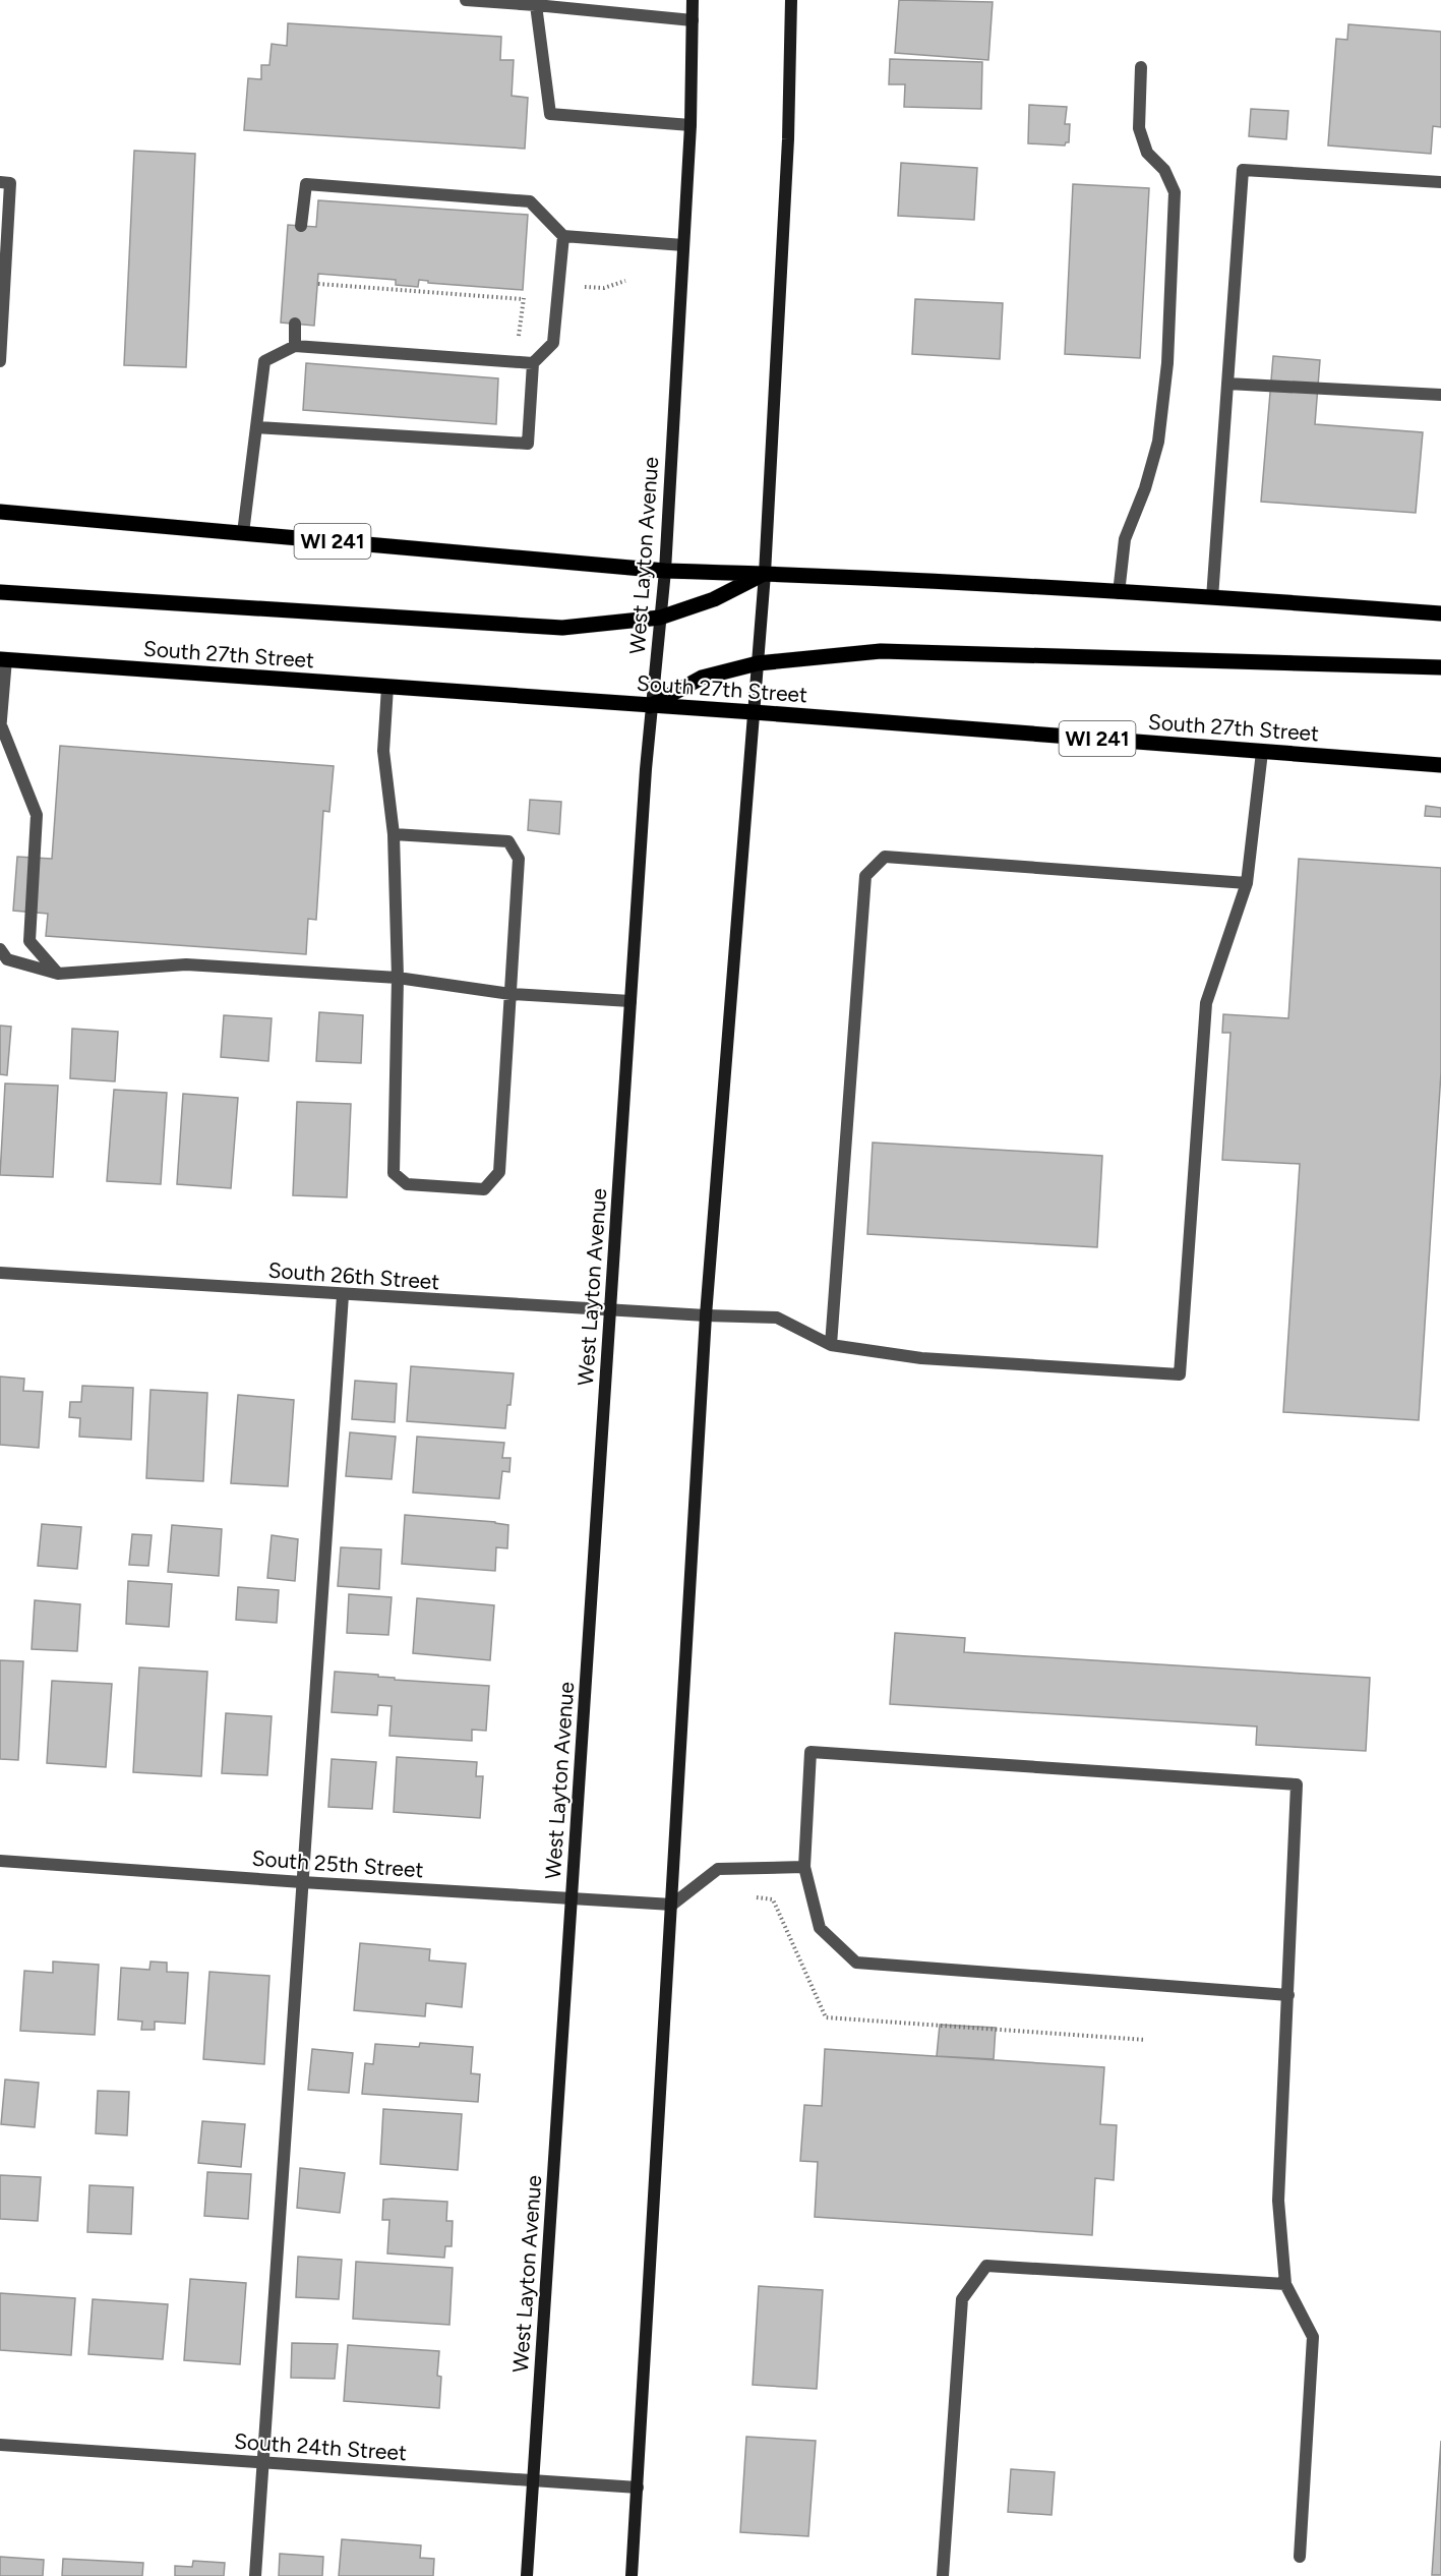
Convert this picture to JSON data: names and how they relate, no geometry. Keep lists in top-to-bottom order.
{
  "streets": {
    "main road": ["WI 241", "West Layton Avenue", "South 27th Street"],
    "street": ["South 26th Street", "South 25th Street", "South 24th Street"]
  },
  "crossings": [
    ["WI 241", "West Layton Avenue"],
    ["West Layton Avenue", "South 27th Street"],
    ["West Layton Avenue", "South 26th Street"],
    ["West Layton Avenue", "South 25th Street"],
    ["West Layton Avenue", "South 24th Street"]
  ]
}
